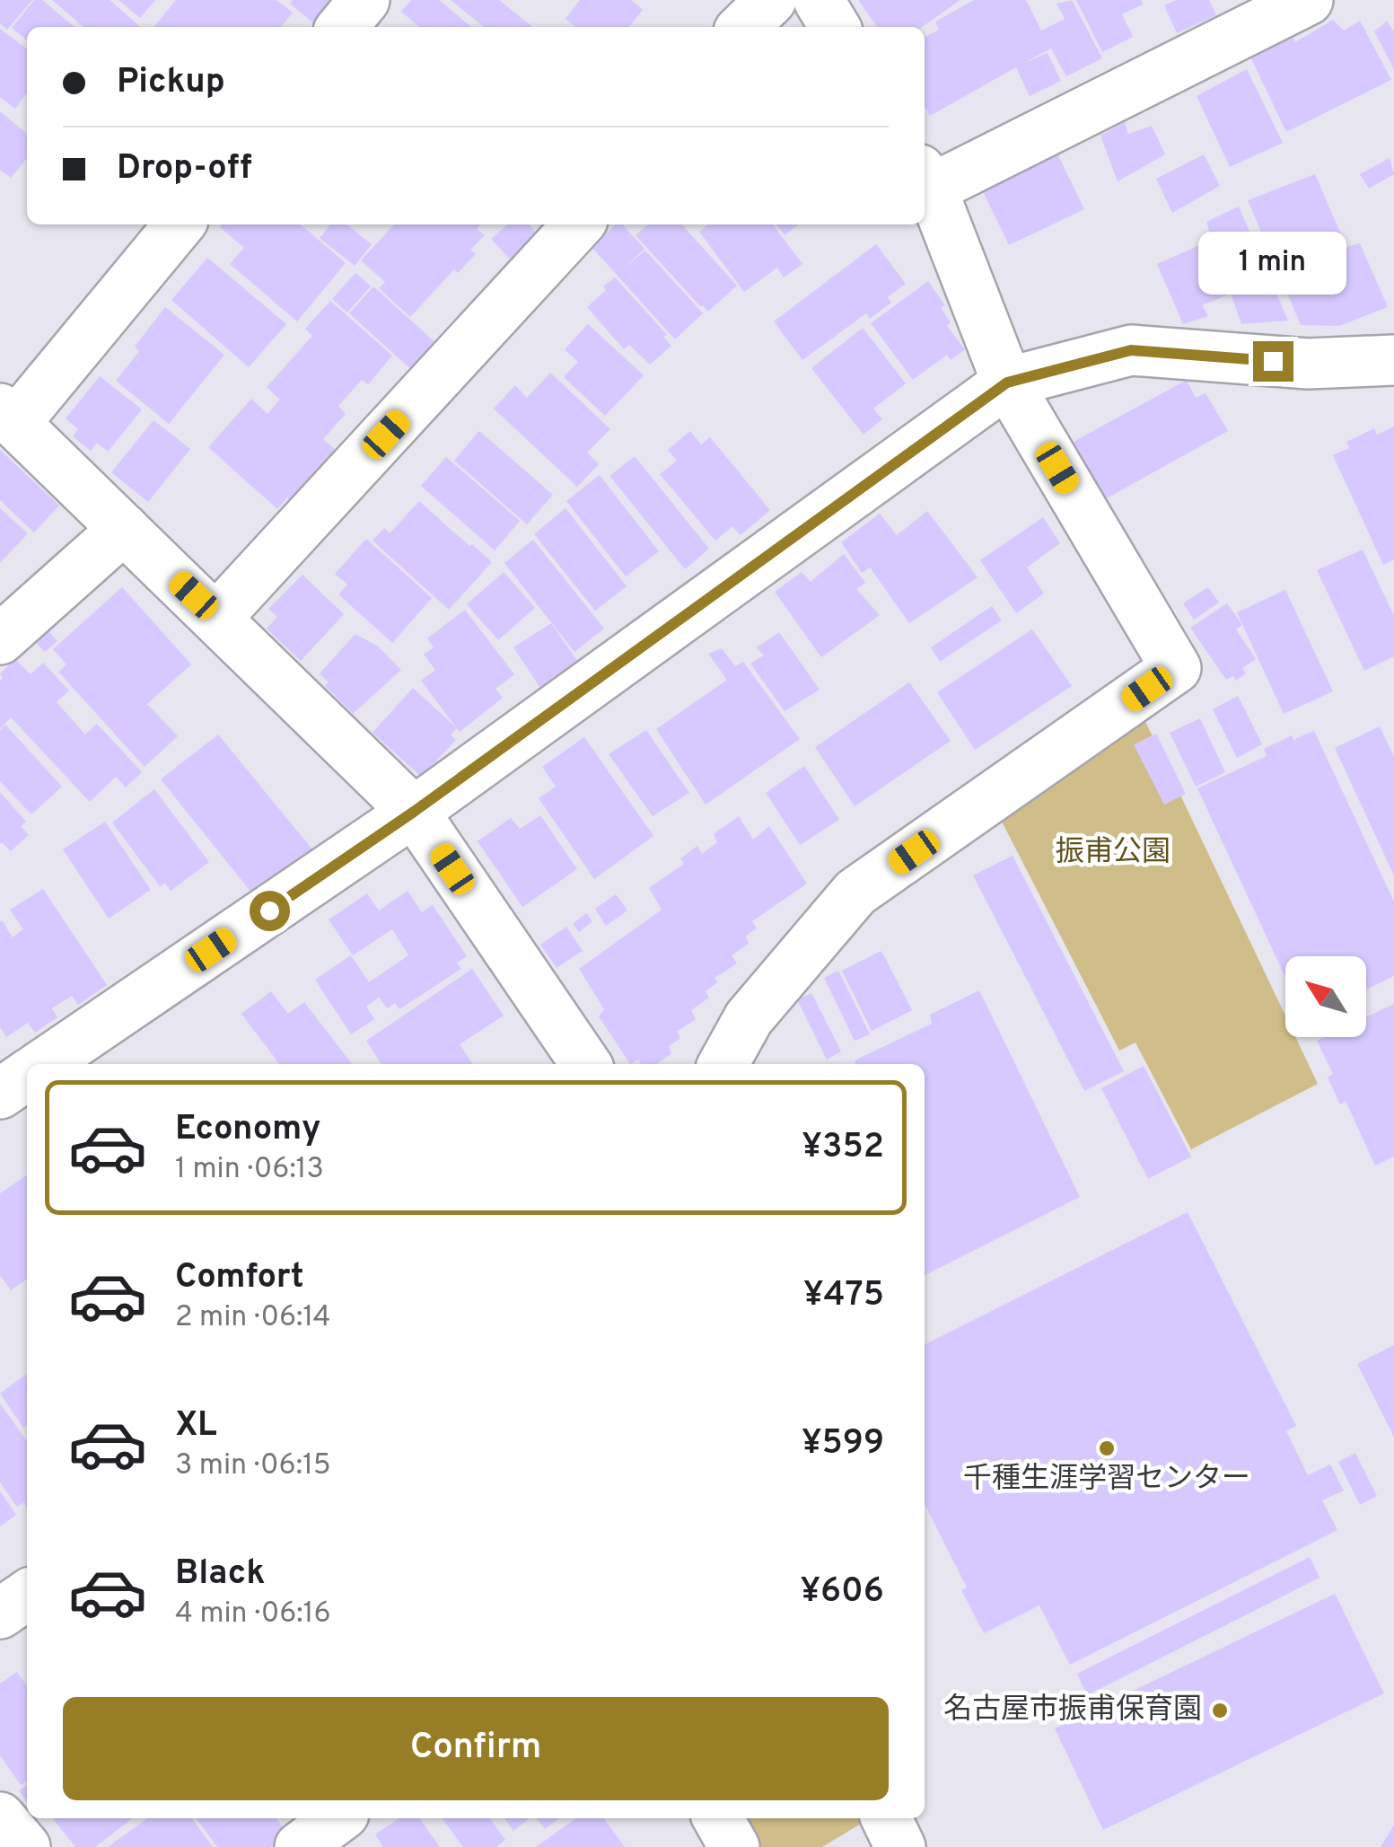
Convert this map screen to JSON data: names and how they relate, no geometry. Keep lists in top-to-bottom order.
{
  "parks": ["振甫公園"],
  "places": ["千種生涯学習センター", "名古屋市振甫保育園"],
  "north": "top left",
  "page": {
    "banner": ["Pickup", "Drop-off"],
    "bubble": "1 min",
    "list": [
      {
        "name": "Economy",
        "note": "1 min · 06:13",
        "value": "¥352"
      },
      {
        "name": "Comfort",
        "note": "2 min · 06:14",
        "value": "¥475"
      },
      {
        "name": "XL",
        "note": "3 min · 06:15",
        "value": "¥599"
      },
      {
        "name": "Black",
        "note": "4 min · 06:16",
        "value": "¥606"
      }
    ],
    "buttons": "Confirm"
  }
}
